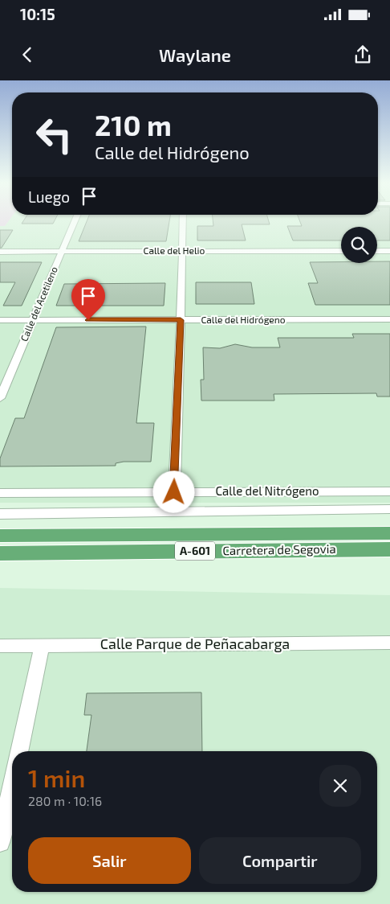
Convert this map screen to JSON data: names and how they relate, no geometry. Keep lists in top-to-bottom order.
{
  "streets": {
    "highway": ["Carretera de Segovia", "A-601"],
    "street": [
      "Calle del Helio",
      "Calle del Acetileno",
      "Calle del Hidrógeno",
      "Calle del Nitrógeno",
      "Calle Parque de Peñacabarga"
    ]
  },
  "crossings": [
    ["Calle del Helio", "Calle del Acetileno"],
    ["Calle del Acetileno", "Calle del Hidrógeno"]
  ],
  "page": {
    "status": "10:15",
    "header": "Waylane",
    "turn": ["210 m", "Calle del Hidrógeno"],
    "then": "Luego",
    "heading": ["1 min", "280 m · 10:16"],
    "buttons": ["Salir", "Compartir"]
  }
}
